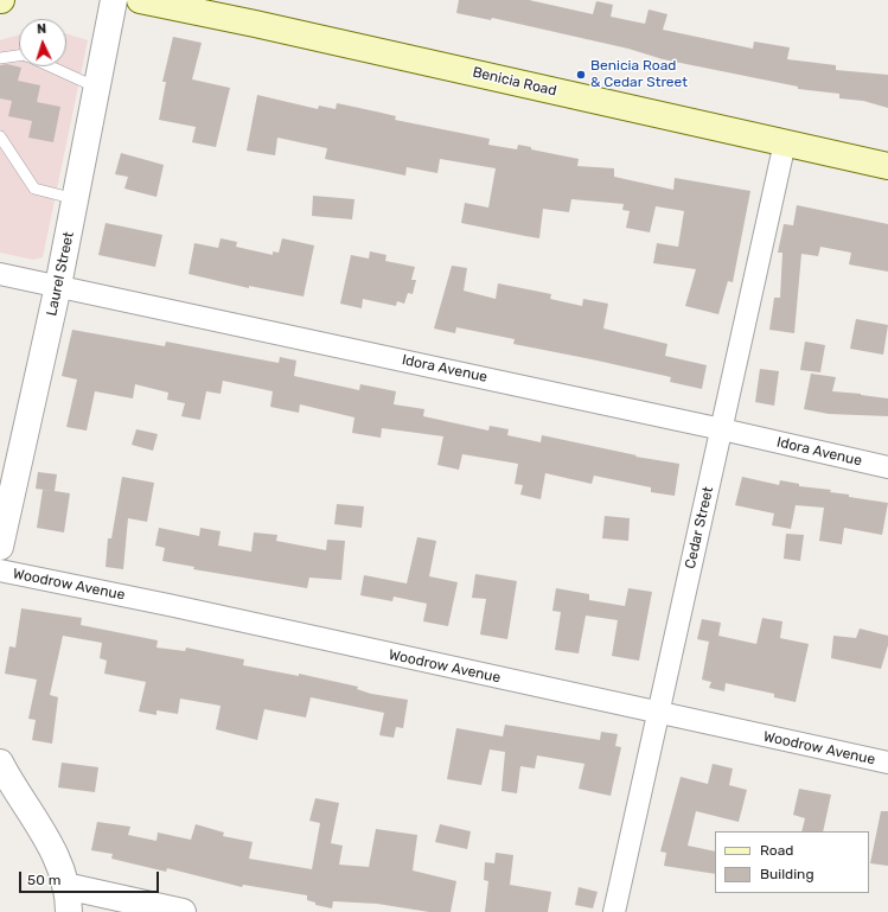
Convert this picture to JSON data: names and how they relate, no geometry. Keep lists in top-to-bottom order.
{
  "streets": {
    "main road": ["Benicia Road"],
    "street": [
      "Laurel Street",
      "Idora Avenue",
      "Cedar Street",
      "Woodrow Avenue"
    ]
  },
  "crossings": [
    ["Benicia Road", "Cedar Street"],
    ["Laurel Street", "Idora Avenue"],
    ["Idora Avenue", "Cedar Street"],
    ["Cedar Street", "Woodrow Avenue"]
  ],
  "places": ["Benicia Road & Cedar Street"],
  "legend": ["Road", "Building"],
  "scale_bar": "50 m",
  "north": "top"
}
